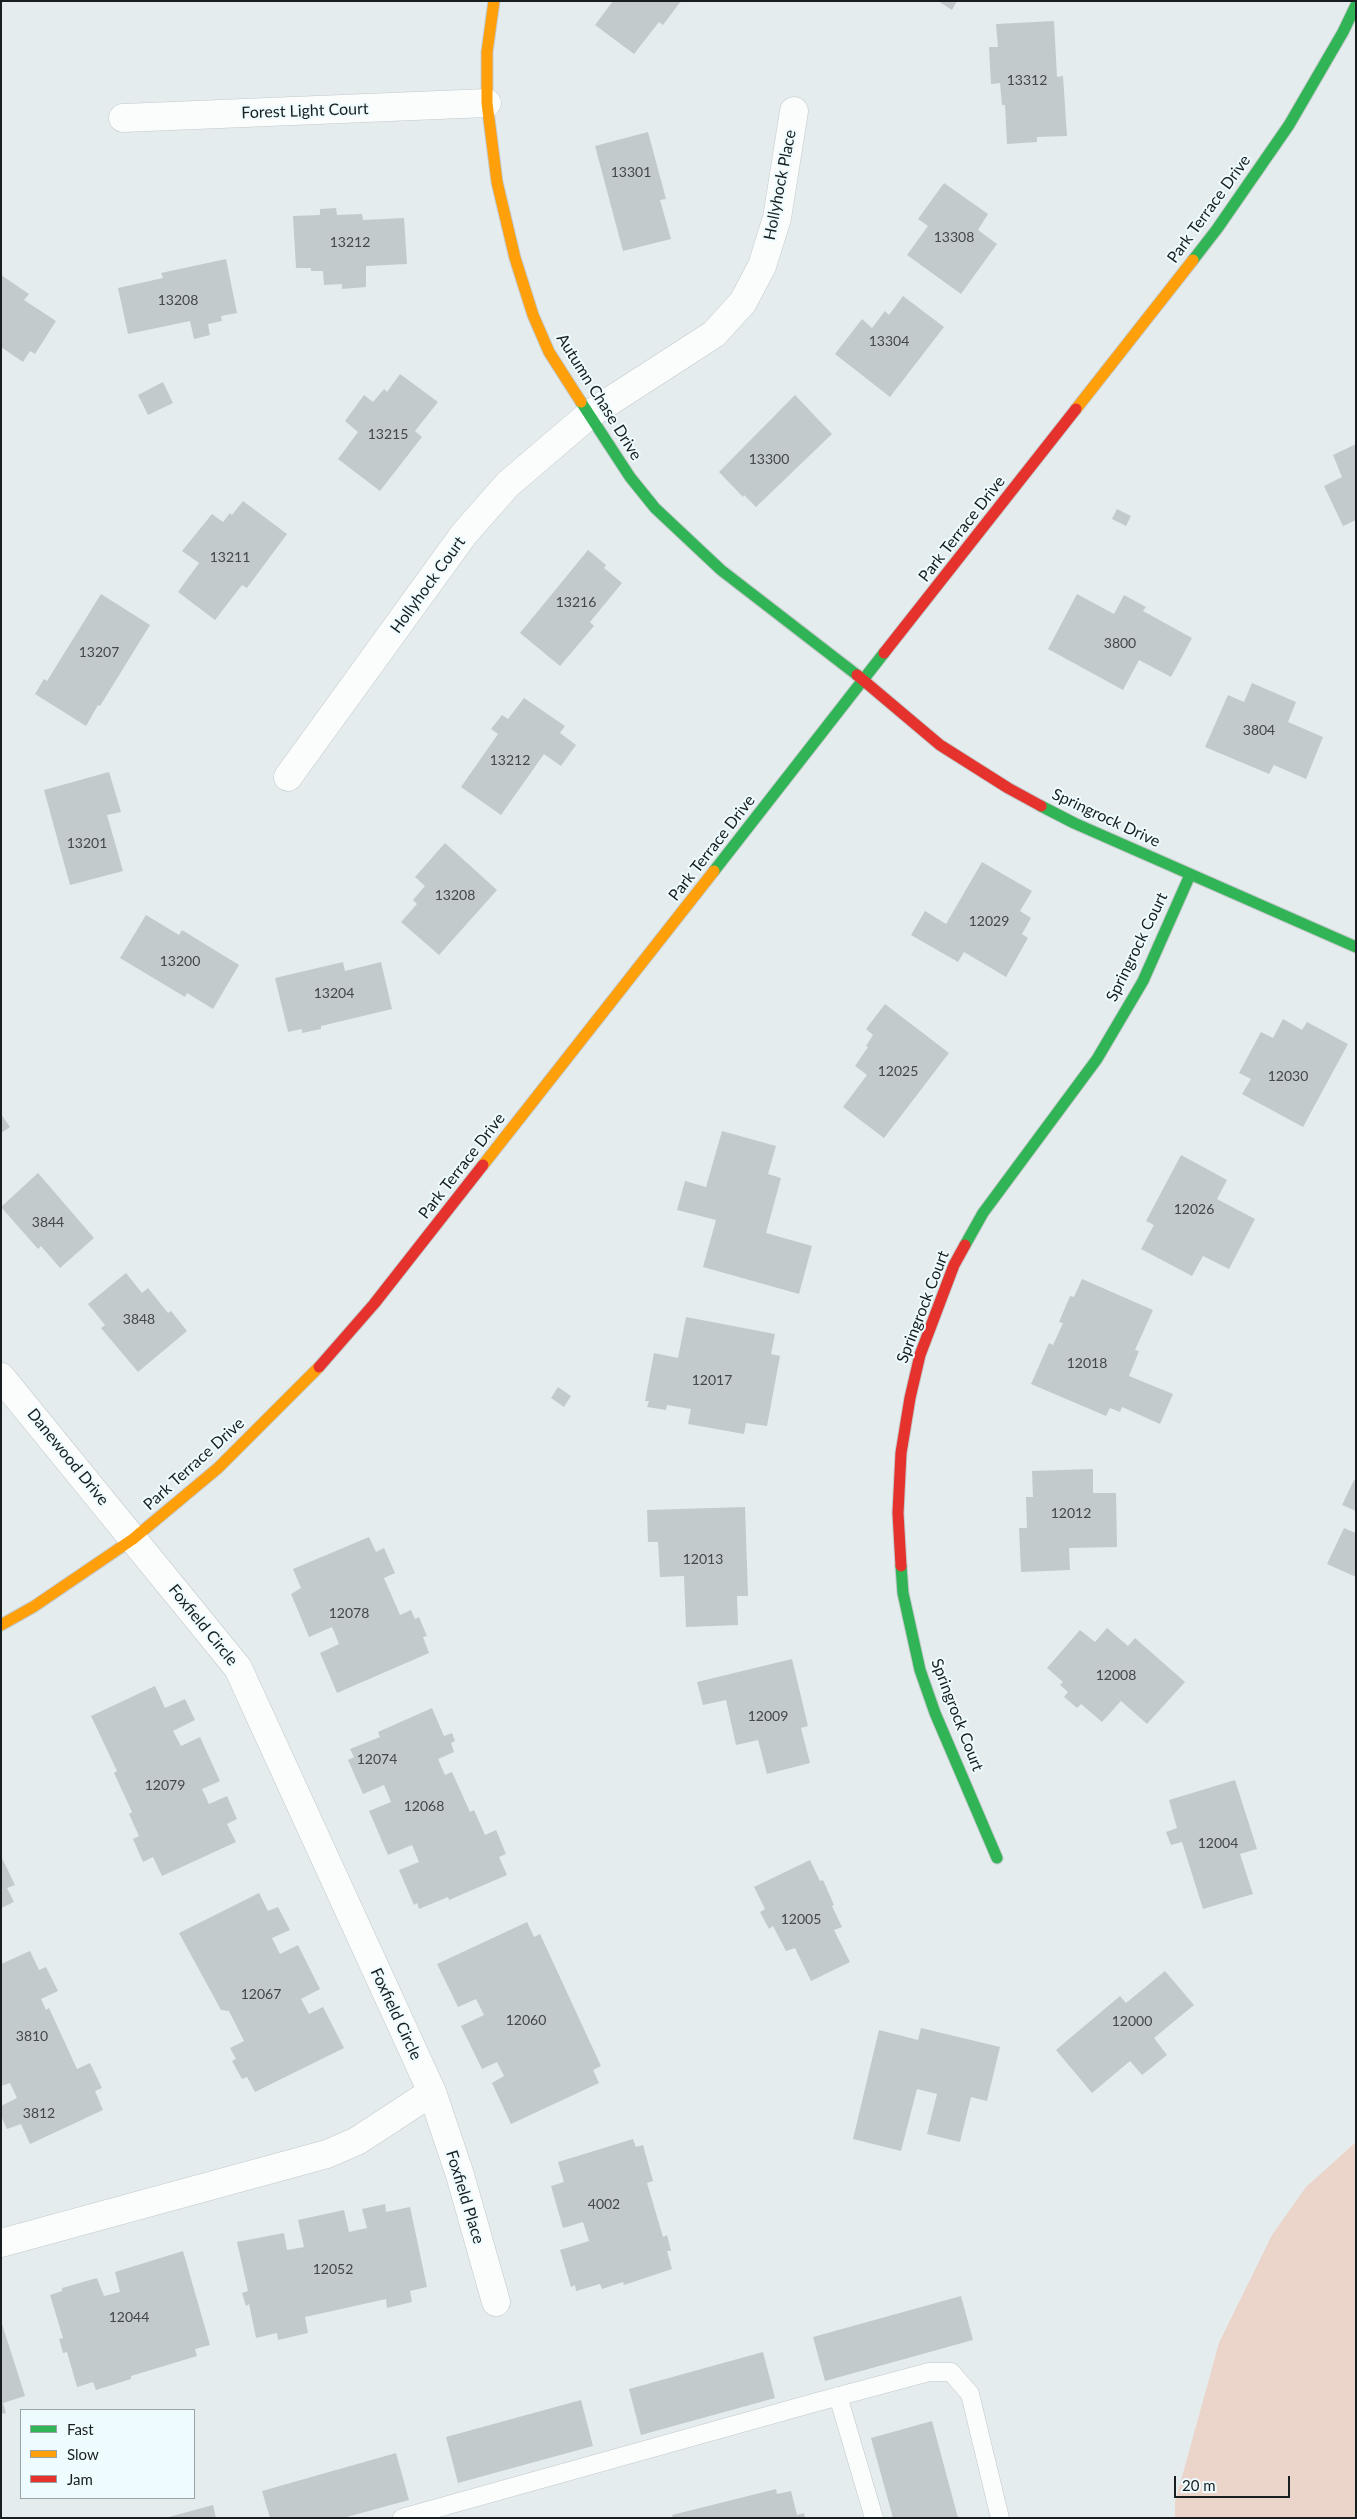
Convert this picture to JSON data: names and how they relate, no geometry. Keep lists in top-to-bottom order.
{
  "streets": {
    "street": [
      "Forest Light Court",
      "Hollyhock Place",
      "Park Terrace Drive",
      "Autumn Chase Drive",
      "Hollyhock Court",
      "Springrock Drive",
      "Springrock Court",
      "Danewood Drive",
      "Foxfield Circle",
      "Foxfield Place"
    ]
  },
  "crossings": [
    ["Forest Light Court", "Autumn Chase Drive"],
    ["Hollyhock Place", "Autumn Chase Drive"],
    ["Hollyhock Place", "Hollyhock Court"],
    ["Park Terrace Drive", "Autumn Chase Drive"],
    ["Park Terrace Drive", "Springrock Drive"],
    ["Park Terrace Drive", "Danewood Drive"],
    ["Park Terrace Drive", "Foxfield Circle"],
    ["Autumn Chase Drive", "Hollyhock Court"],
    ["Autumn Chase Drive", "Springrock Drive"],
    ["Springrock Drive", "Springrock Court"],
    ["Danewood Drive", "Foxfield Circle"],
    ["Foxfield Circle", "Foxfield Place"]
  ],
  "house_numbers": [
    "13312",
    "13301",
    "13308",
    "13212",
    "13208",
    "13304",
    "13215",
    "13300",
    "13211",
    "13216",
    "3800",
    "13207",
    "3804",
    "13212",
    "13201",
    "13208",
    "12029",
    "13200",
    "13204",
    "12025",
    "12030",
    "12026",
    "3844",
    "3848",
    "12018",
    "12017",
    "12012",
    "12013",
    "12078",
    "12008",
    "12009",
    "12074",
    "12079",
    "12068",
    "12004",
    "12005",
    "12067",
    "12060",
    "12000",
    "3810",
    "3812",
    "4002",
    "12052",
    "12044"
  ],
  "legend": ["Fast", "Slow", "Jam"],
  "scale_bar": "20 m"
}
